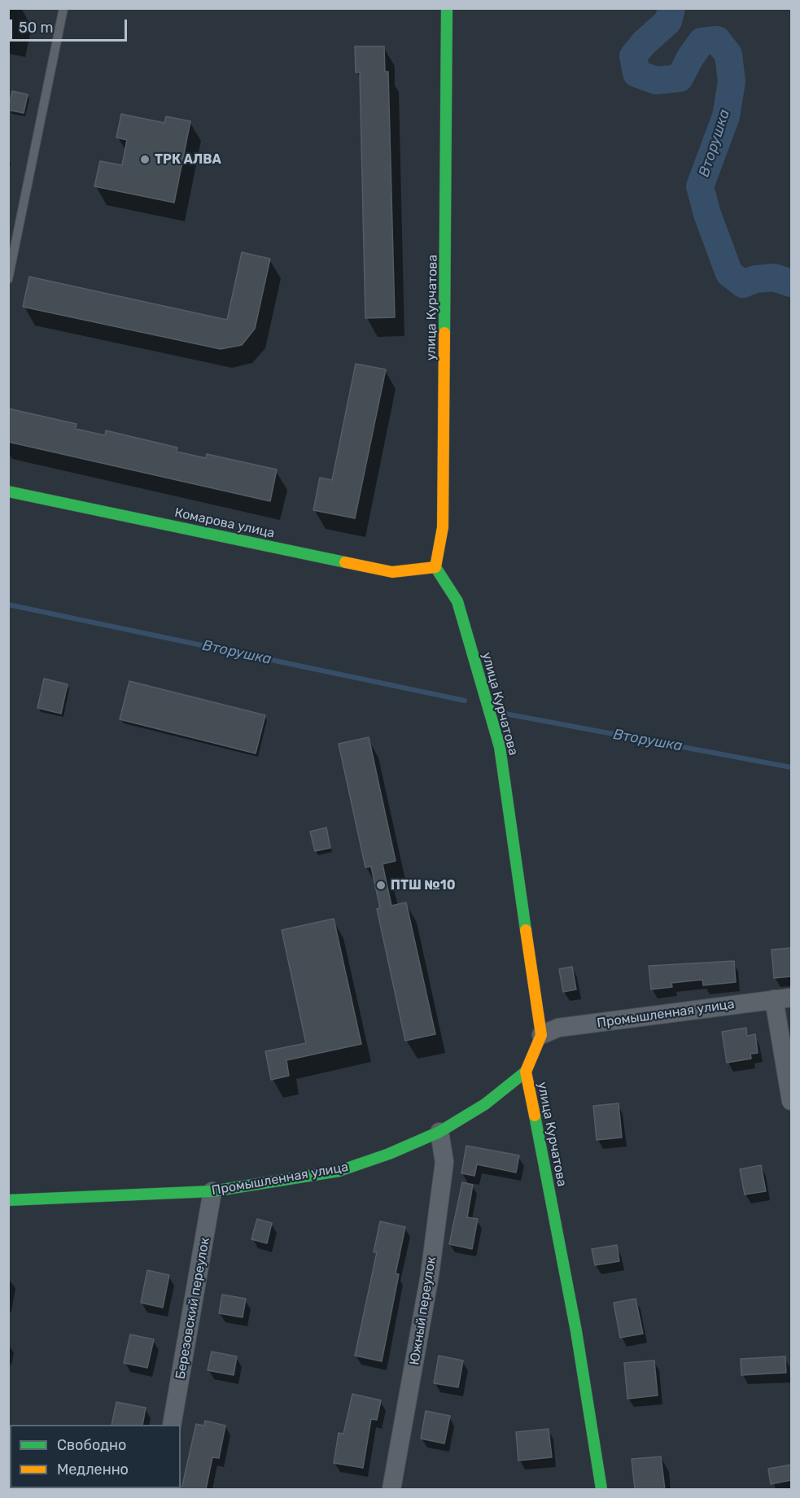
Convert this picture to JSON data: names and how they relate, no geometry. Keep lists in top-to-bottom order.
{
  "streets": {
    "street": [
      "улица Курчатова",
      "Комарова улица",
      "Промышленная улица",
      "Березовский переулок",
      "Южный переулок"
    ]
  },
  "crossings": [
    ["улица Курчатова", "Комарова улица"],
    ["улица Курчатова", "Промышленная улица"],
    ["Промышленная улица", "Березовский переулок"],
    ["Промышленная улица", "Южный переулок"]
  ],
  "water": ["Вторушка"],
  "places": ["ТРК АЛВА", "ПТШ №10"],
  "legend": ["Свободно", "Медленно"],
  "scale_bar": "50 m"
}
